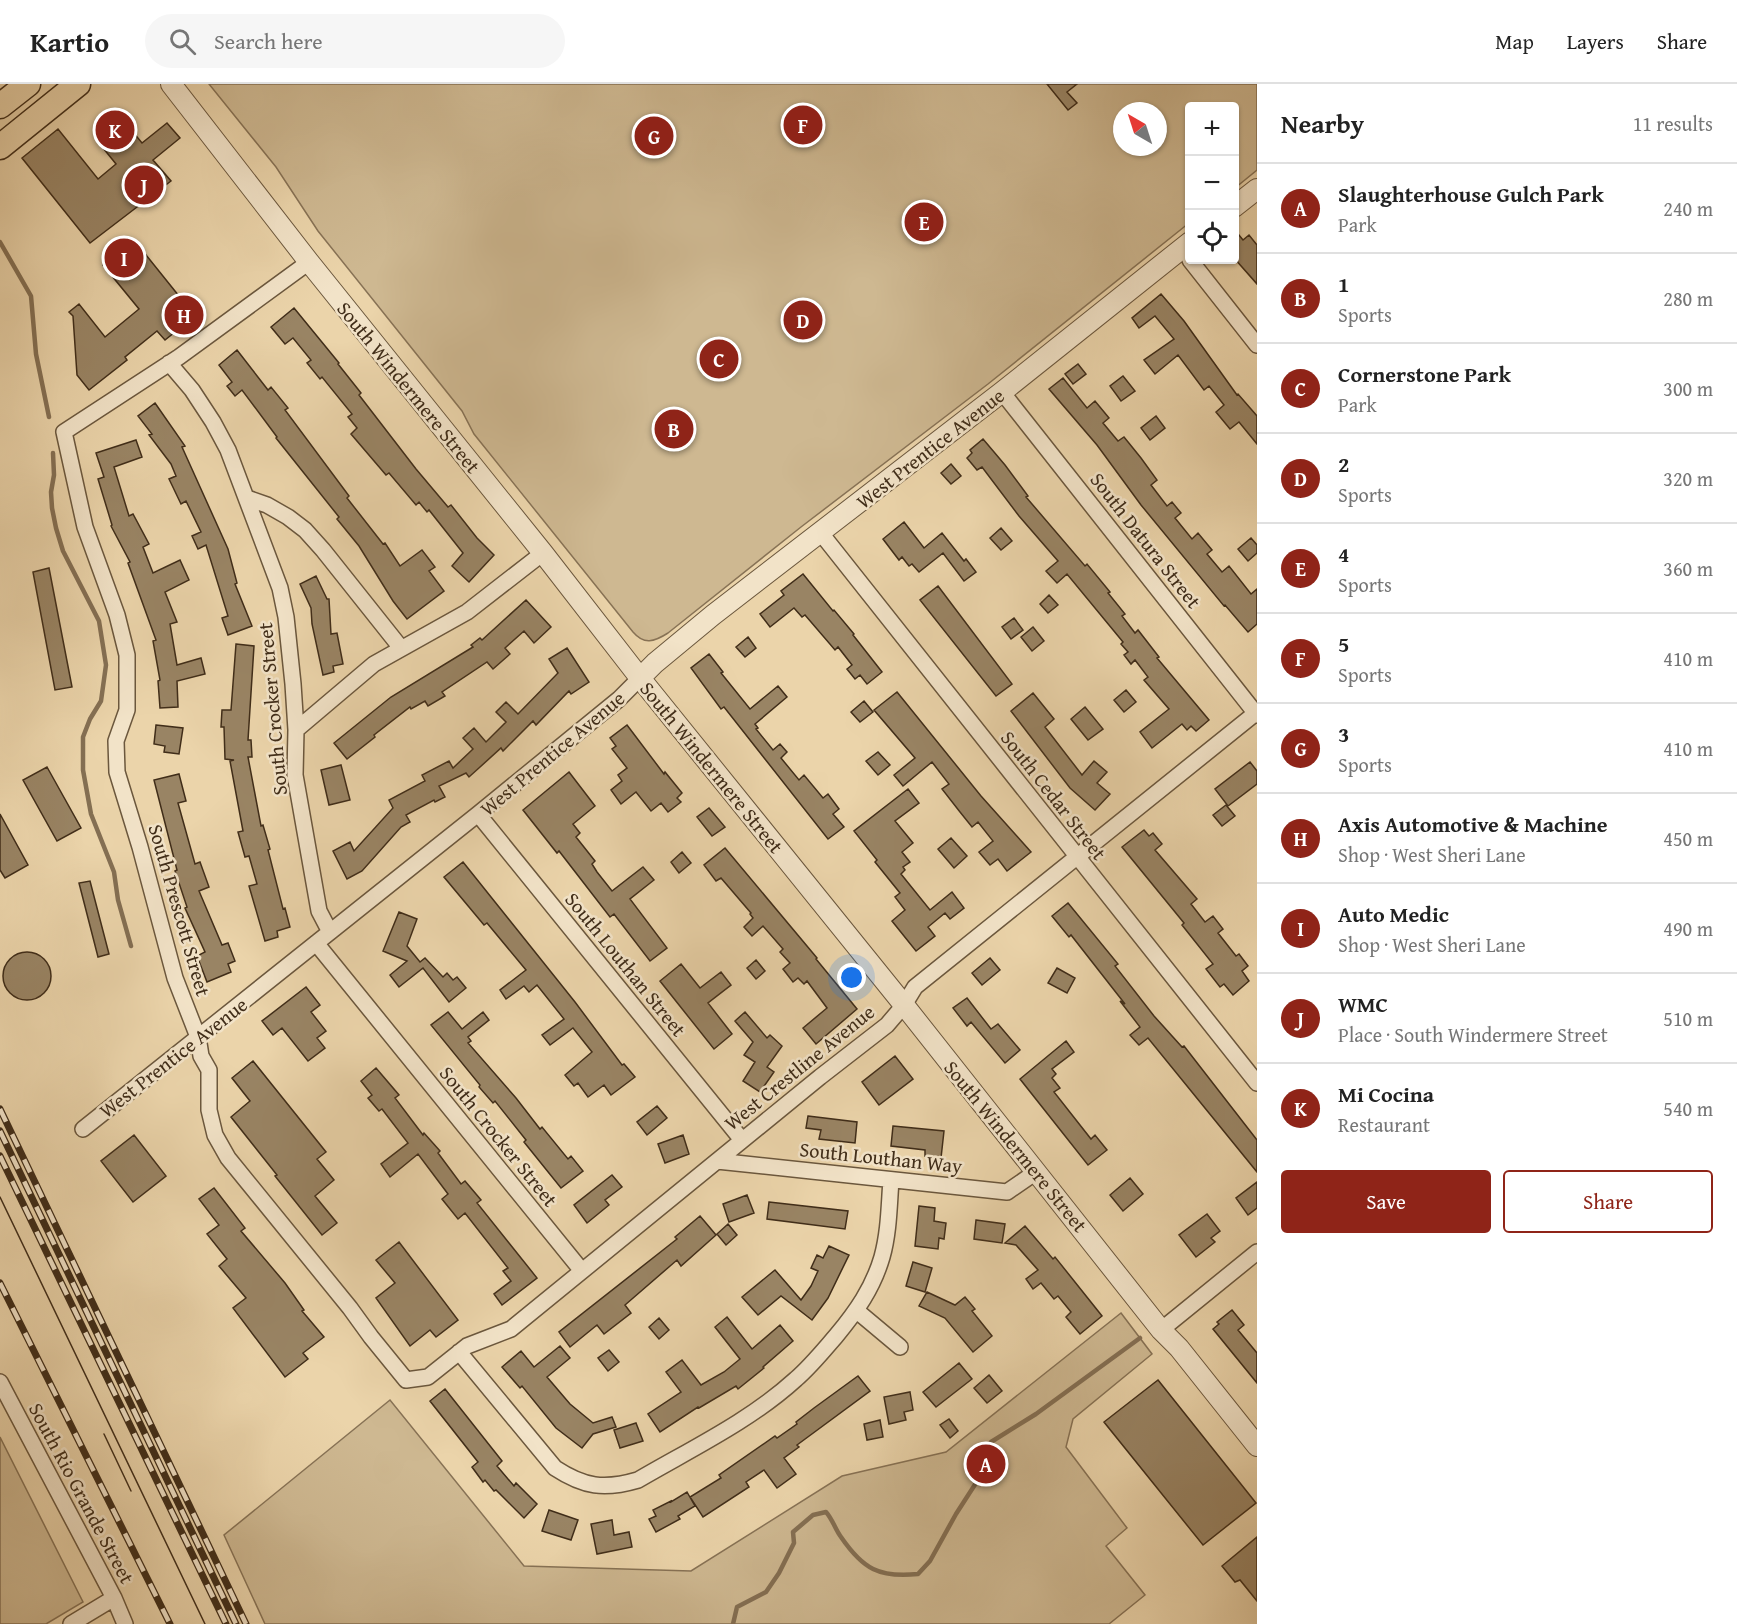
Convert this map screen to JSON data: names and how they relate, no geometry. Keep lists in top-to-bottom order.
{
  "streets": {
    "street": [
      "South Windermere Street",
      "West Prentice Avenue",
      "South Datura Street",
      "South Crocker Street",
      "South Cedar Street",
      "South Prescott Street",
      "South Louthan Street",
      "West Crestline Avenue",
      "South Louthan Way",
      "South Rio Grande Street"
    ]
  },
  "crossings": [
    ["South Windermere Street", "West Prentice Avenue"],
    ["South Windermere Street", "West Crestline Avenue"],
    ["South Windermere Street", "South Louthan Way"],
    ["West Prentice Avenue", "South Datura Street"],
    ["West Prentice Avenue", "South Crocker Street"],
    ["West Prentice Avenue", "South Cedar Street"],
    ["West Prentice Avenue", "South Prescott Street"],
    ["West Prentice Avenue", "South Louthan Street"],
    ["South Datura Street", "West Crestline Avenue"],
    ["South Crocker Street", "South Prescott Street"],
    ["South Crocker Street", "West Crestline Avenue"],
    ["South Cedar Street", "West Crestline Avenue"],
    ["South Prescott Street", "West Crestline Avenue"],
    ["South Louthan Street", "West Crestline Avenue"],
    ["West Crestline Avenue", "South Louthan Way"]
  ],
  "north": "top left",
  "page": {
    "header": "Kartio",
    "search": "Search here",
    "nav": ["Map", "Layers", "Share"],
    "heading": ["Nearby", "11 results"],
    "map_buttons": ["+", "−"],
    "pins": [
      "F",
      "K",
      "G",
      "J",
      "E",
      "I",
      "H",
      "D",
      "C",
      "B",
      "A"
    ],
    "list": [
      {
        "mark": "A",
        "name": "Slaughterhouse Gulch Park",
        "note": "Park",
        "value": "240 m"
      },
      {
        "mark": "B",
        "name": "1",
        "note": "Sports",
        "value": "280 m"
      },
      {
        "mark": "C",
        "name": "Cornerstone Park",
        "note": "Park",
        "value": "300 m"
      },
      {
        "mark": "D",
        "name": "2",
        "note": "Sports",
        "value": "320 m"
      },
      {
        "mark": "E",
        "name": "4",
        "note": "Sports",
        "value": "360 m"
      },
      {
        "mark": "F",
        "name": "5",
        "note": "Sports",
        "value": "410 m"
      },
      {
        "mark": "G",
        "name": "3",
        "note": "Sports",
        "value": "410 m"
      },
      {
        "mark": "H",
        "name": "Axis Automotive & Machine",
        "note": "Shop · West Sheri Lane",
        "value": "450 m"
      },
      {
        "mark": "I",
        "name": "Auto Medic",
        "note": "Shop · West Sheri Lane",
        "value": "490 m"
      },
      {
        "mark": "J",
        "name": "WMC",
        "note": "Place · South Windermere Street",
        "value": "510 m"
      },
      {
        "mark": "K",
        "name": "Mi Cocina",
        "note": "Restaurant",
        "value": "540 m"
      }
    ],
    "buttons": ["Save", "Share"]
  }
}
